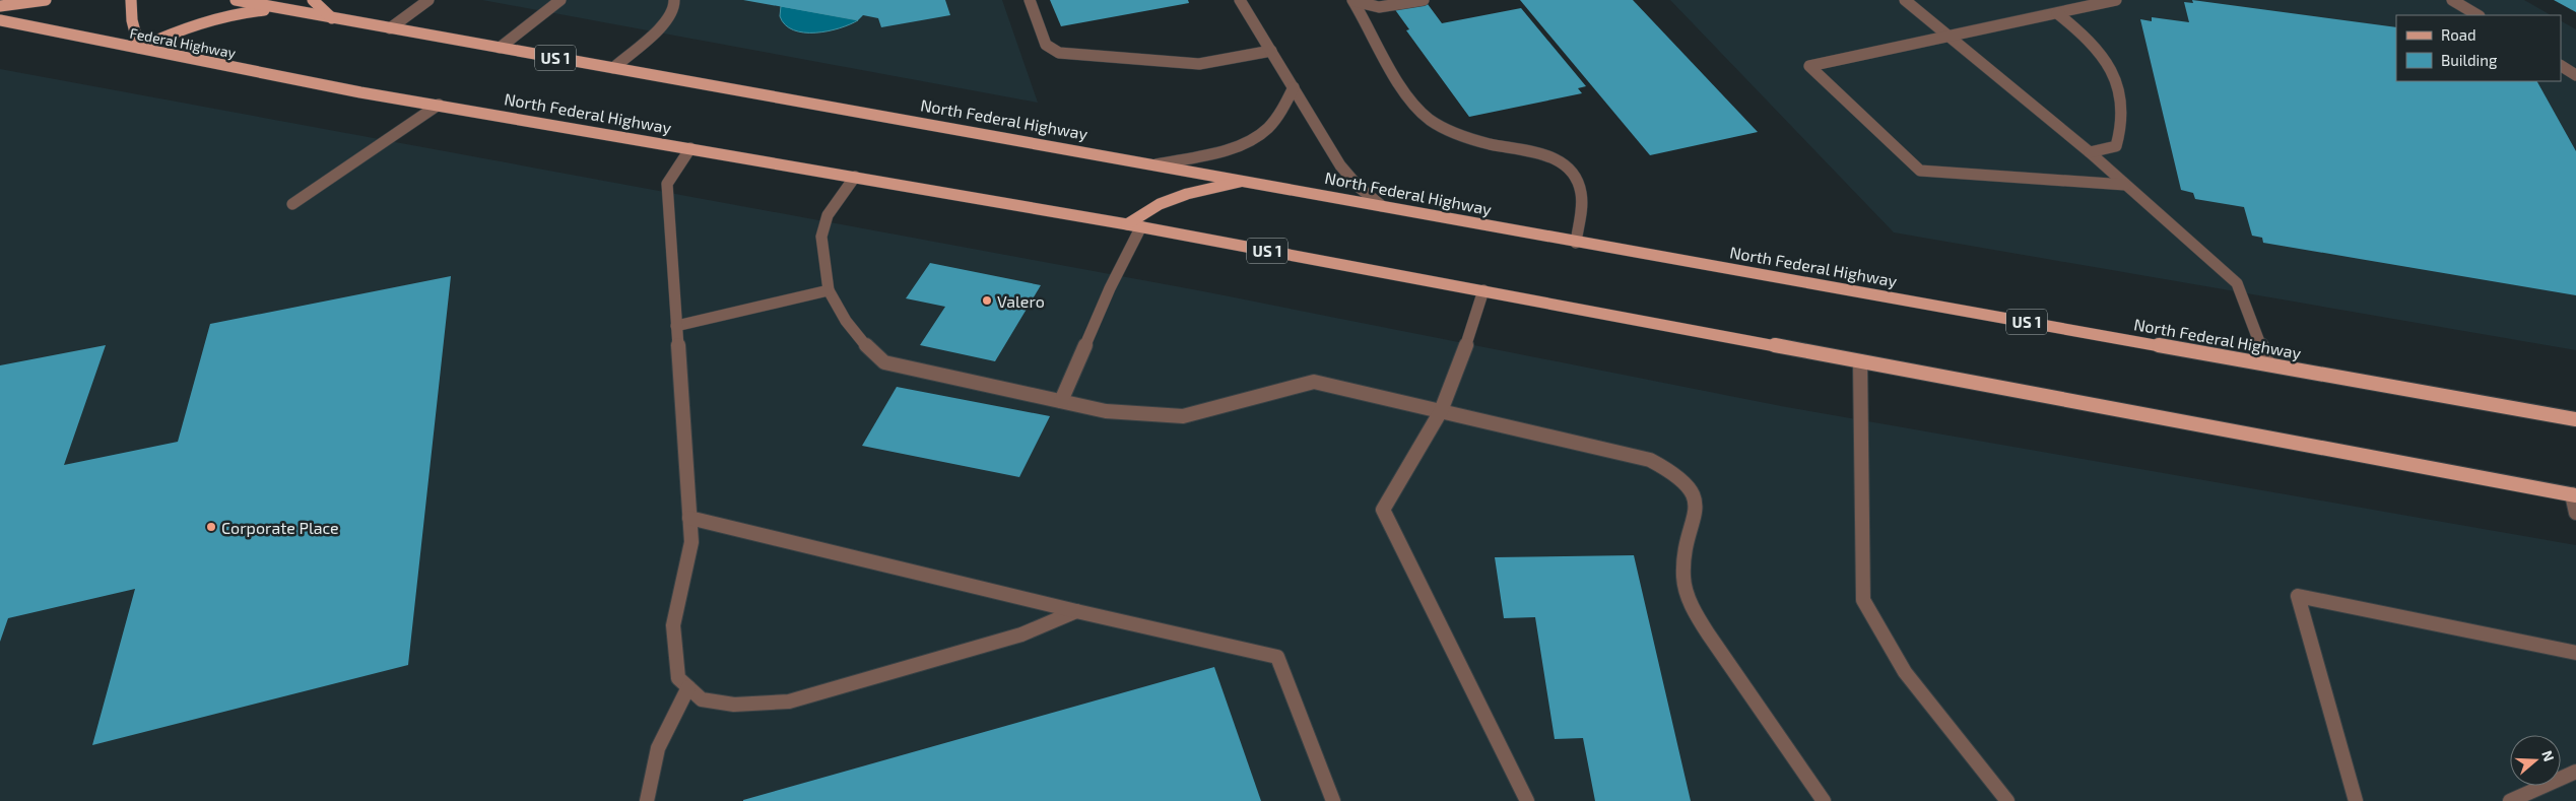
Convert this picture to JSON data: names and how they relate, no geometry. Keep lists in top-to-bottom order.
{
  "streets": {
    "main road": ["Federal Highway", "US 1", "North Federal Highway"]
  },
  "crossings": [
    ["Federal Highway", "North Federal Highway"]
  ],
  "places": ["Valero", "Corporate Place"],
  "legend": ["Road", "Building"],
  "north": "right"
}
